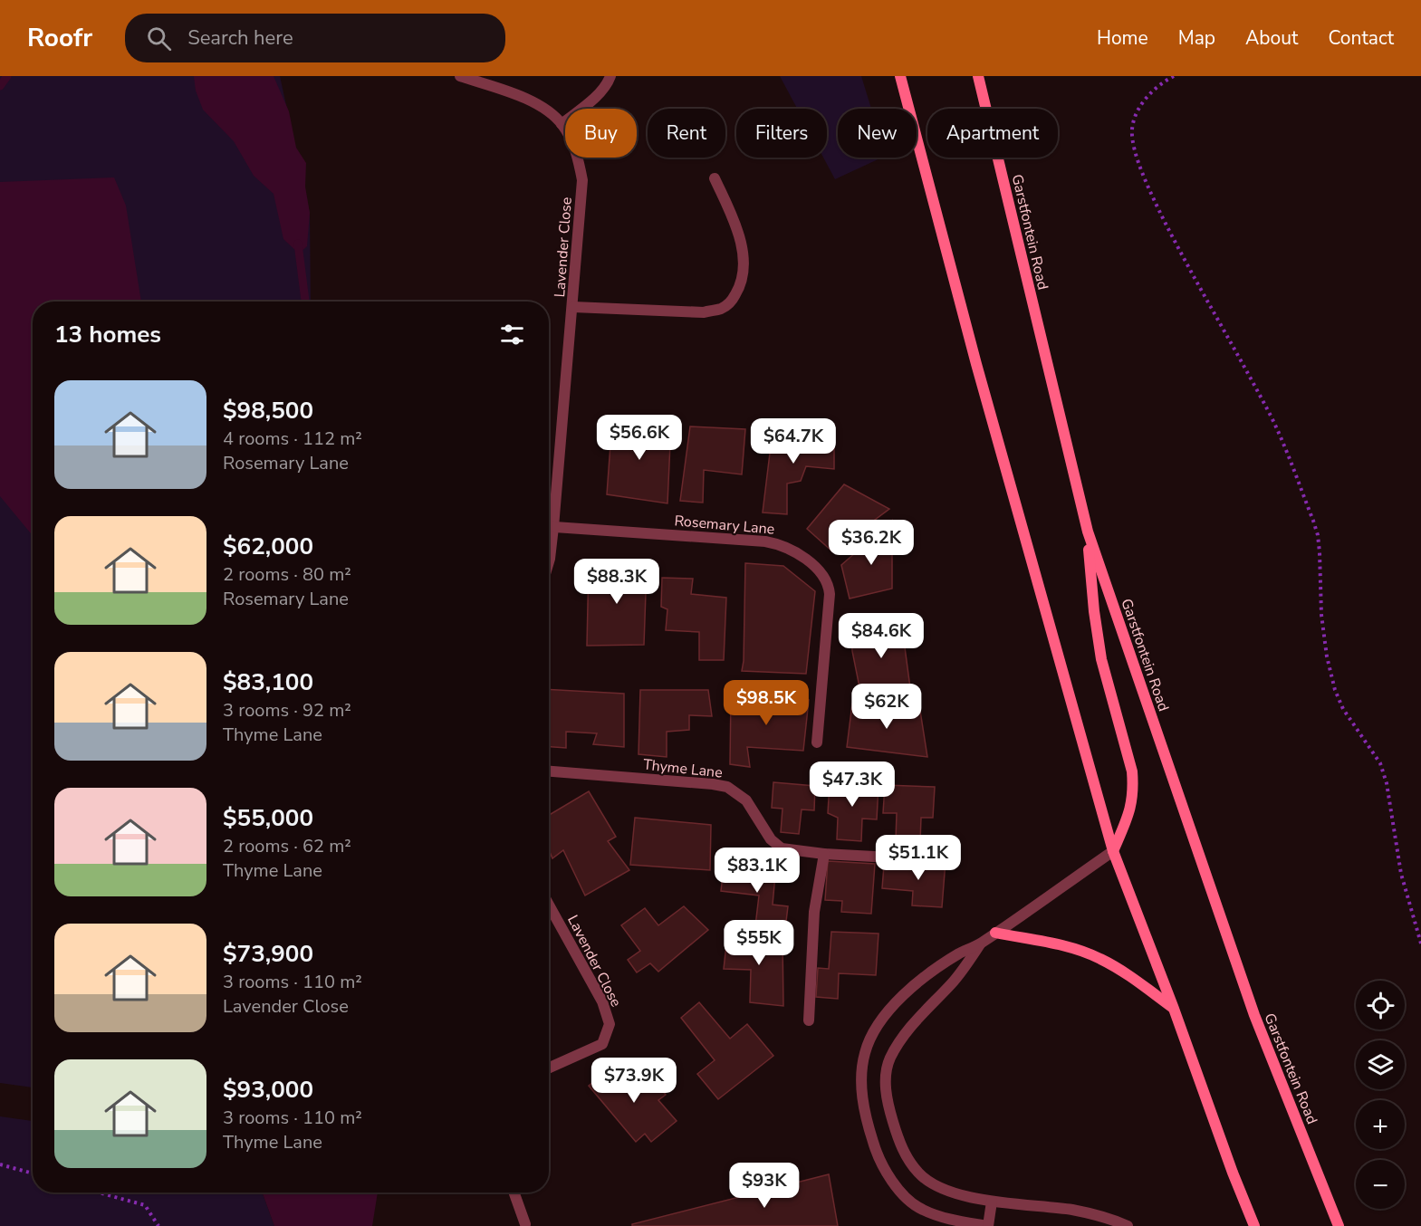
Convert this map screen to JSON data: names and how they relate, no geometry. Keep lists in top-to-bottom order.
{
  "streets": {
    "main road": ["Garstfontein Road"],
    "street": ["Lavender Close", "Rosemary Lane", "Thyme Lane"]
  },
  "page": {
    "header": "Roofr",
    "search": "Search here",
    "nav": [
      "Home",
      "Map",
      "About",
      "Contact"
    ],
    "chip": [
      "Buy",
      "Rent",
      "Filters",
      "New",
      "Apartment"
    ],
    "heading": "13 homes",
    "list": [
      {
        "name": "$98,500",
        "note": "4 rooms · 112 m² · Rosemary Lane"
      },
      {
        "name": "$62,000",
        "note": "2 rooms · 80 m² · Rosemary Lane"
      },
      {
        "name": "$83,100",
        "note": "3 rooms · 92 m² · Thyme Lane"
      },
      {
        "name": "$55,000",
        "note": "2 rooms · 62 m² · Thyme Lane"
      },
      {
        "name": "$73,900",
        "note": "3 rooms · 110 m² · Lavender Close"
      },
      {
        "name": "$93,000",
        "note": "3 rooms · 110 m² · Thyme Lane"
      }
    ],
    "price": [
      "$56.6K",
      "$64.7K",
      "$36.2K",
      "$88.3K",
      "$84.6K",
      "$98.5K",
      "$62K",
      "$47.3K",
      "$51.1K",
      "$83.1K",
      "$55K",
      "$73.9K",
      "$93K"
    ],
    "map_buttons": ["+", "−"]
  }
}
